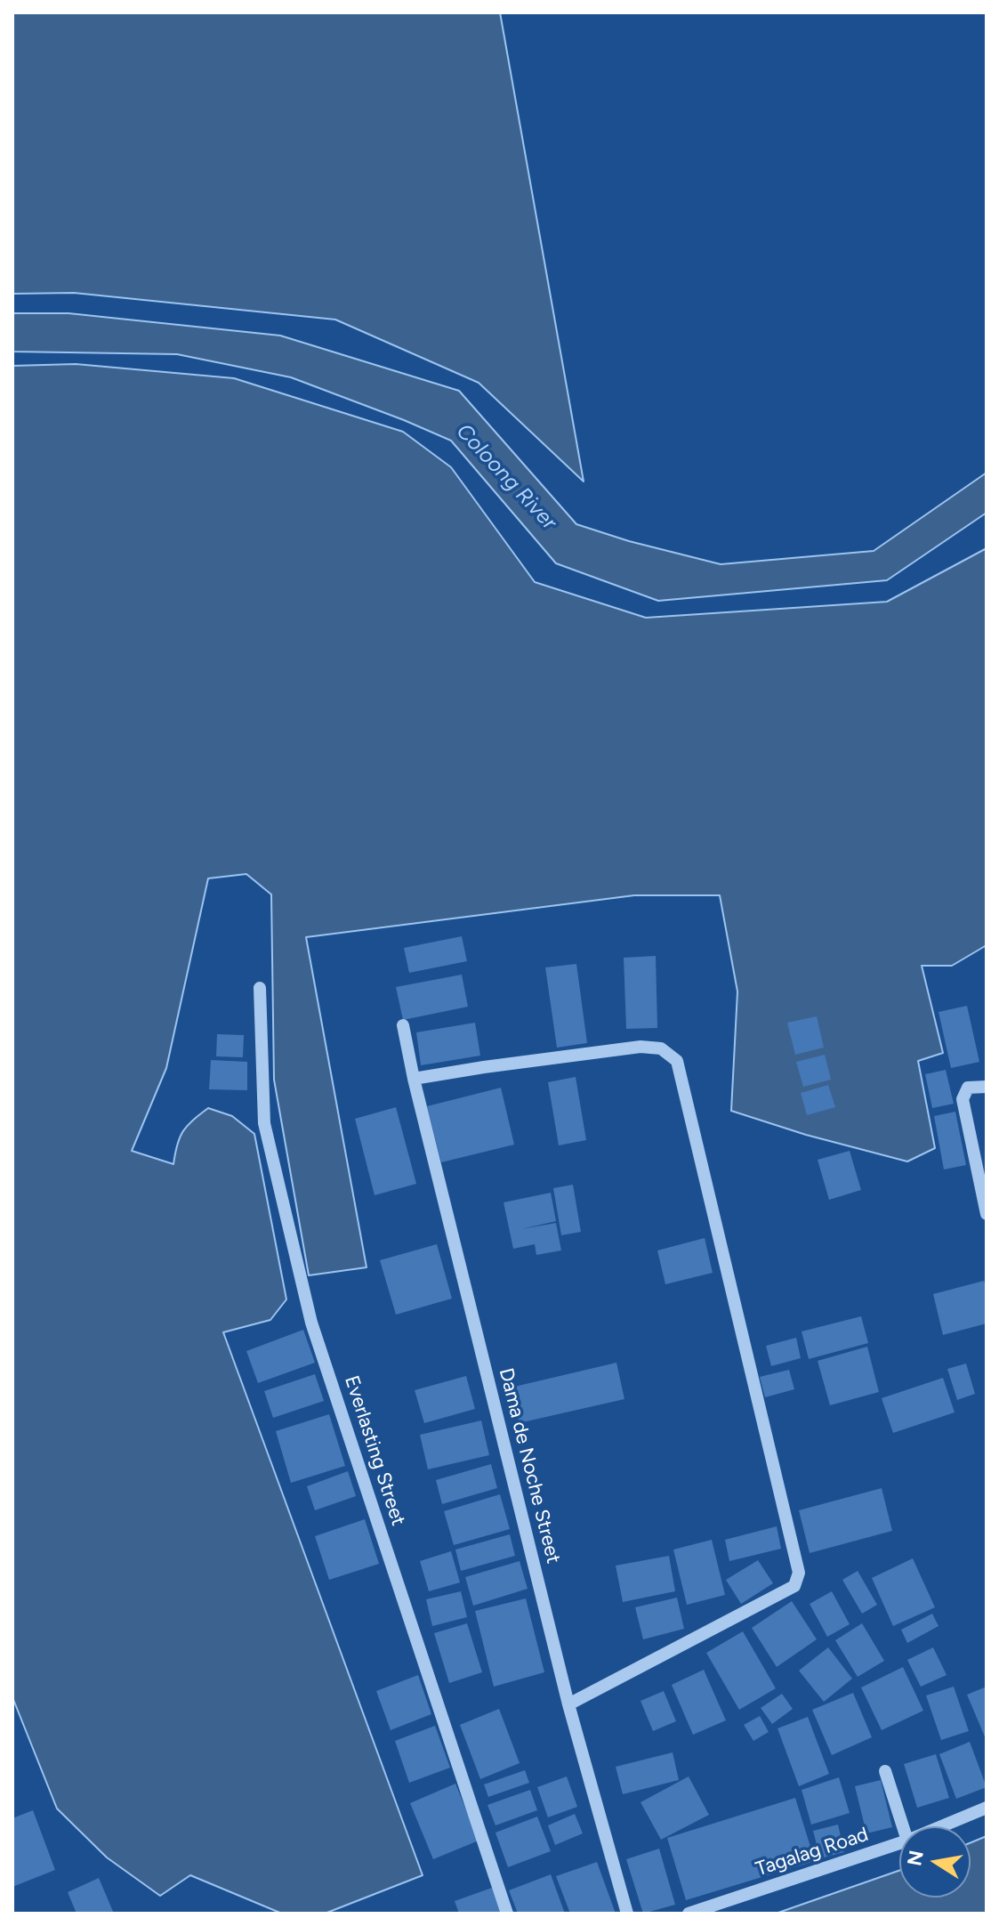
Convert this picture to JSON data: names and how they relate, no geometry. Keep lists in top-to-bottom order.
{
  "streets": {
    "street": ["Everlasting Street", "Dama de Noche Street", "Tagalag Road"]
  },
  "water": ["Coloong River"],
  "north": "left"
}
